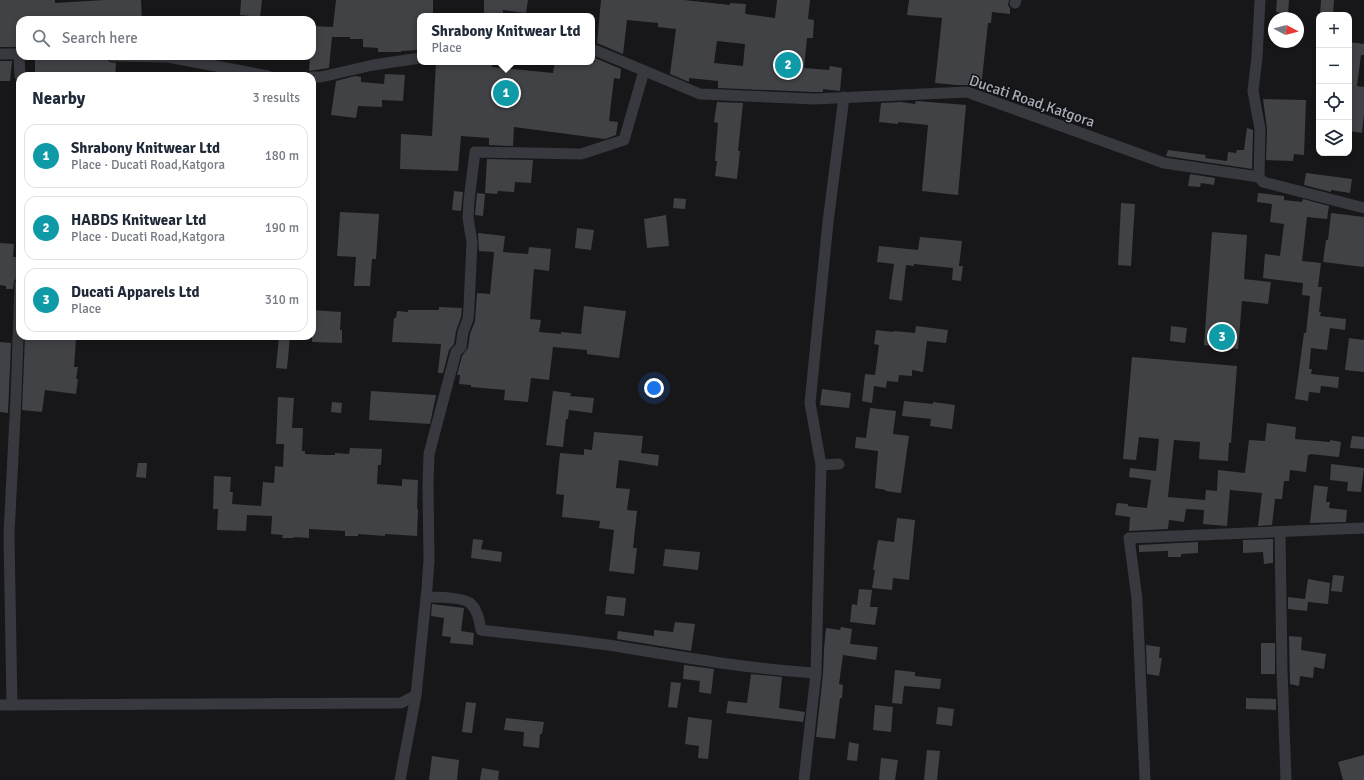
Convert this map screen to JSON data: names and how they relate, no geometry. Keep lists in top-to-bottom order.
{
  "streets": {
    "street": ["Ducati Road,Katgora"]
  },
  "north": "right",
  "page": {
    "map_buttons": ["+", "−"],
    "popup": ["Shrabony Knitwear Ltd", "Place"],
    "search": "Search here",
    "pins": ["2", "1", "3"],
    "heading": ["Nearby", "3 results"],
    "list": [
      {
        "mark": "1",
        "name": "Shrabony Knitwear Ltd",
        "note": "Place · Ducati Road,Katgora",
        "value": "180 m"
      },
      {
        "mark": "2",
        "name": "HABDS Knitwear Ltd",
        "note": "Place · Ducati Road,Katgora",
        "value": "190 m"
      },
      {
        "mark": "3",
        "name": "Ducati Apparels Ltd",
        "note": "Place",
        "value": "310 m"
      }
    ]
  }
}
